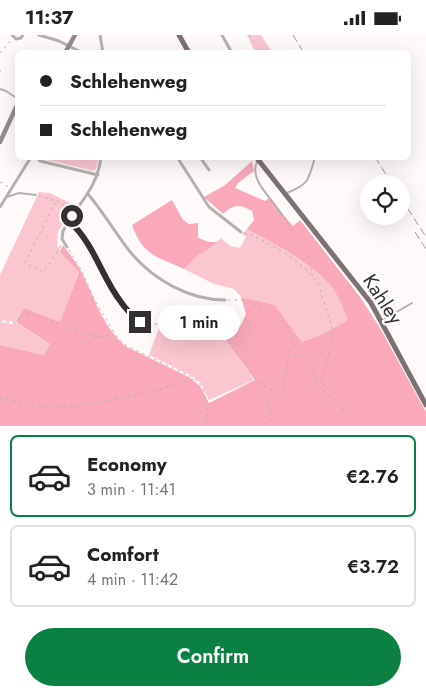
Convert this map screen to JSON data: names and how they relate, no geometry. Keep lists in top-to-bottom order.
{
  "streets": {
    "main road": ["Kahley"]
  },
  "page": {
    "status": "11:37",
    "banner": ["Schlehenweg", "Schlehenweg"],
    "bubble": "1 min",
    "list": [
      {
        "name": "Economy",
        "note": "3 min · 11:41",
        "value": "€2.76"
      },
      {
        "name": "Comfort",
        "note": "4 min · 11:42",
        "value": "€3.72"
      }
    ],
    "buttons": "Confirm"
  }
}
